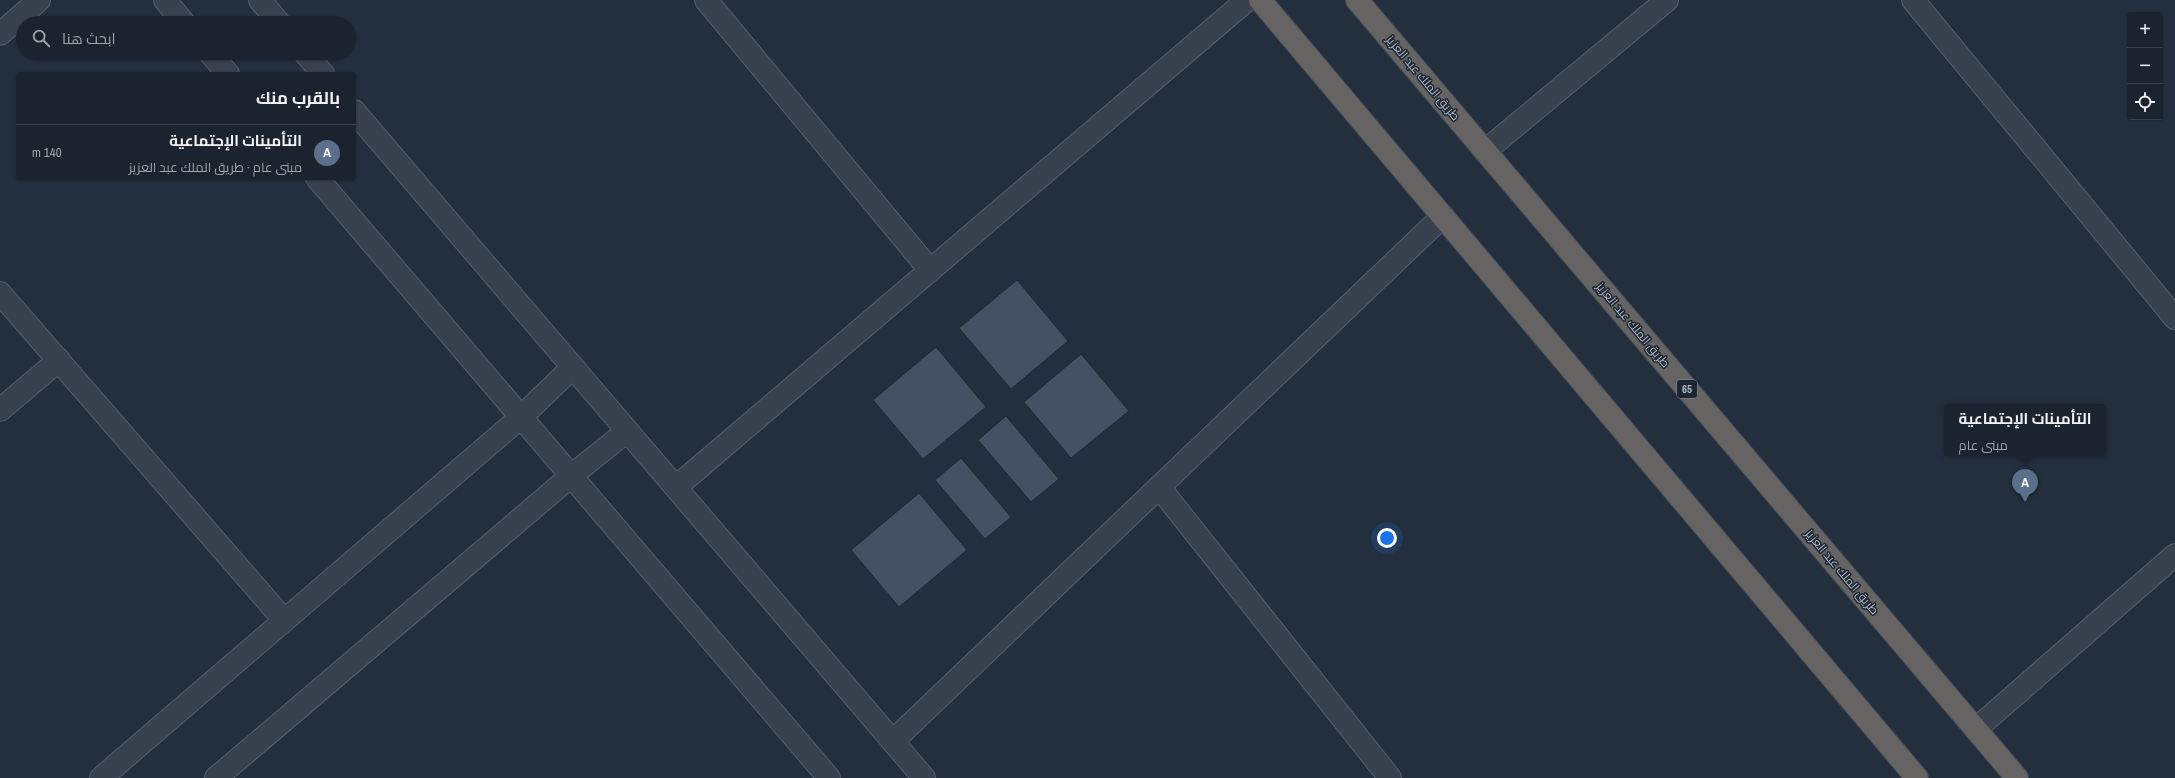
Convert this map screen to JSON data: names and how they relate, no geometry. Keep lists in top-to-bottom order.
{
  "streets": {
    "highway": ["طريق الملك عبد العزيز", "65"]
  },
  "page": {
    "map_buttons": ["+", "−"],
    "search": "ابحث هنا",
    "heading": "بالقرب منك",
    "list": [
      {
        "mark": "A",
        "name": "التأمينات الإجتماعية",
        "note": "مبنى عام · طريق الملك عبد العزيز",
        "value": "140 m"
      }
    ],
    "popup": ["التأمينات الإجتماعية", "مبنى عام"],
    "pins": "A"
  }
}
